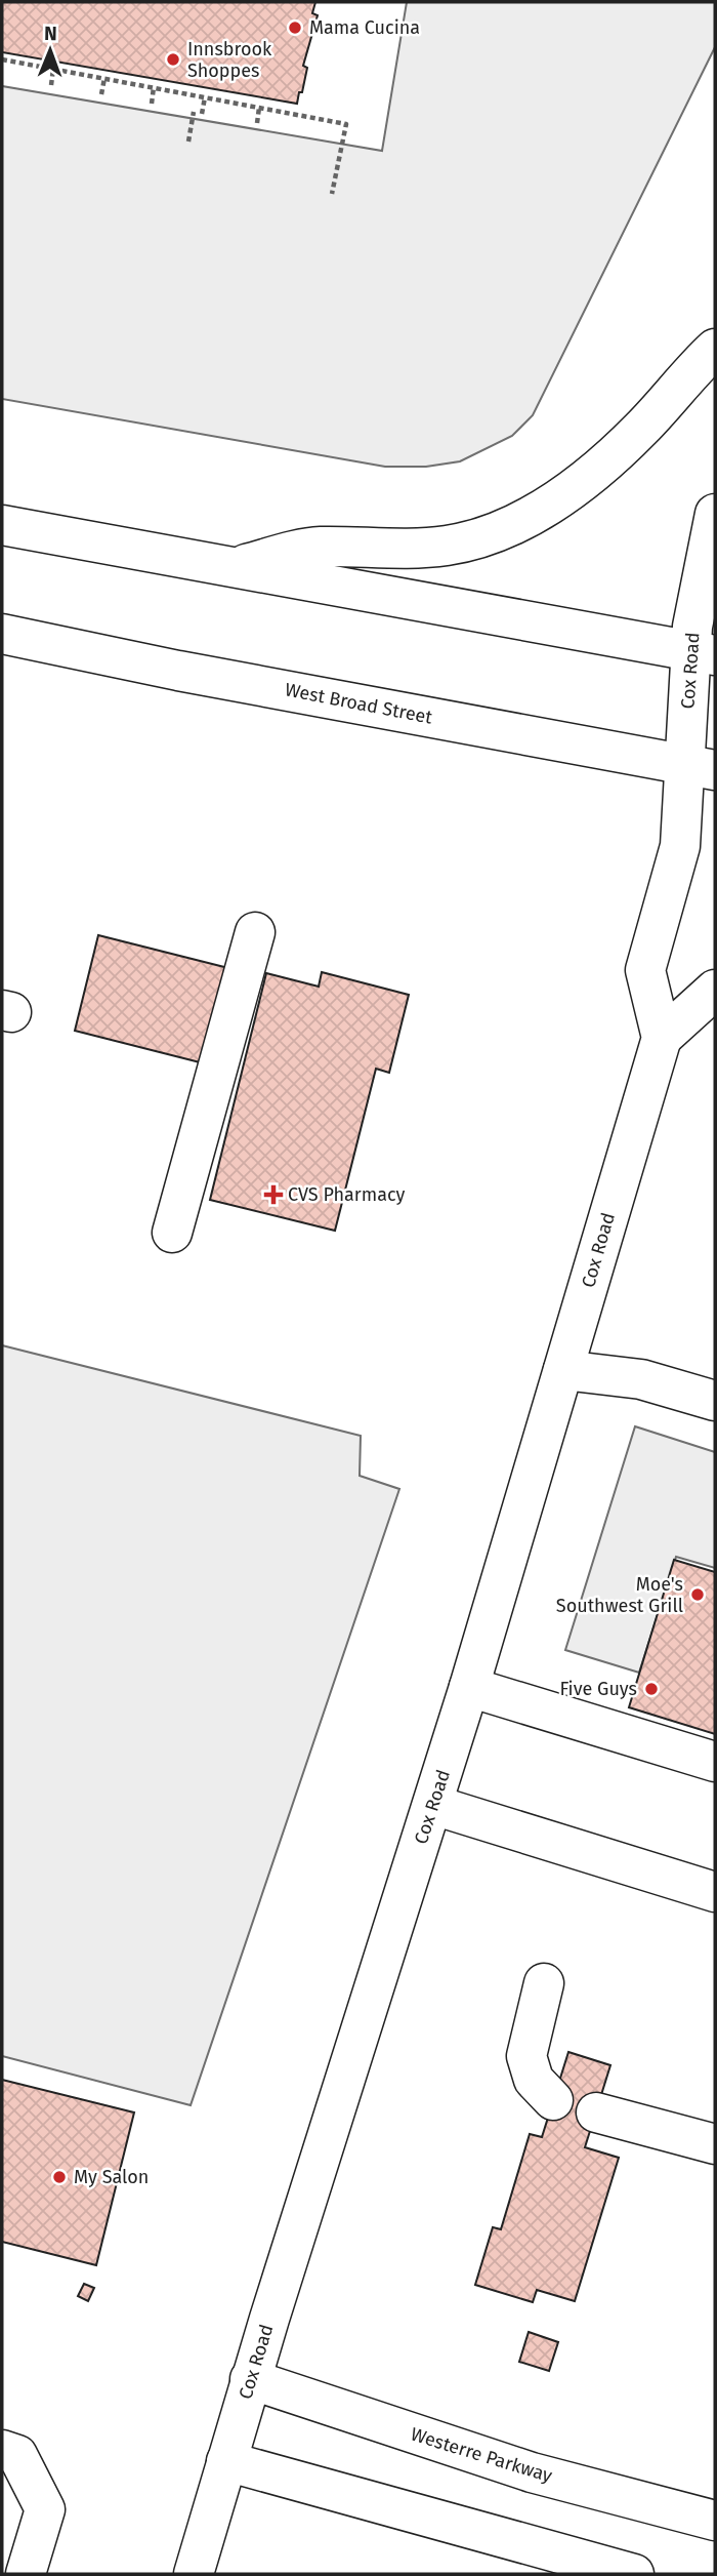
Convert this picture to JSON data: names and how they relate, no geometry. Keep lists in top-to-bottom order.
{
  "streets": {
    "main road": ["Cox Road", "West Broad Street", "Westerre Parkway"]
  },
  "crossings": [
    ["Cox Road", "West Broad Street"],
    ["Cox Road", "Westerre Parkway"]
  ],
  "places": {
    "other": [
      "Mama Cucina",
      "Innsbrook Shoppes",
      "Moe's Southwest Grill",
      "Five Guys",
      "My Salon"
    ],
    "health": ["CVS Pharmacy"]
  },
  "north": "top"
}
